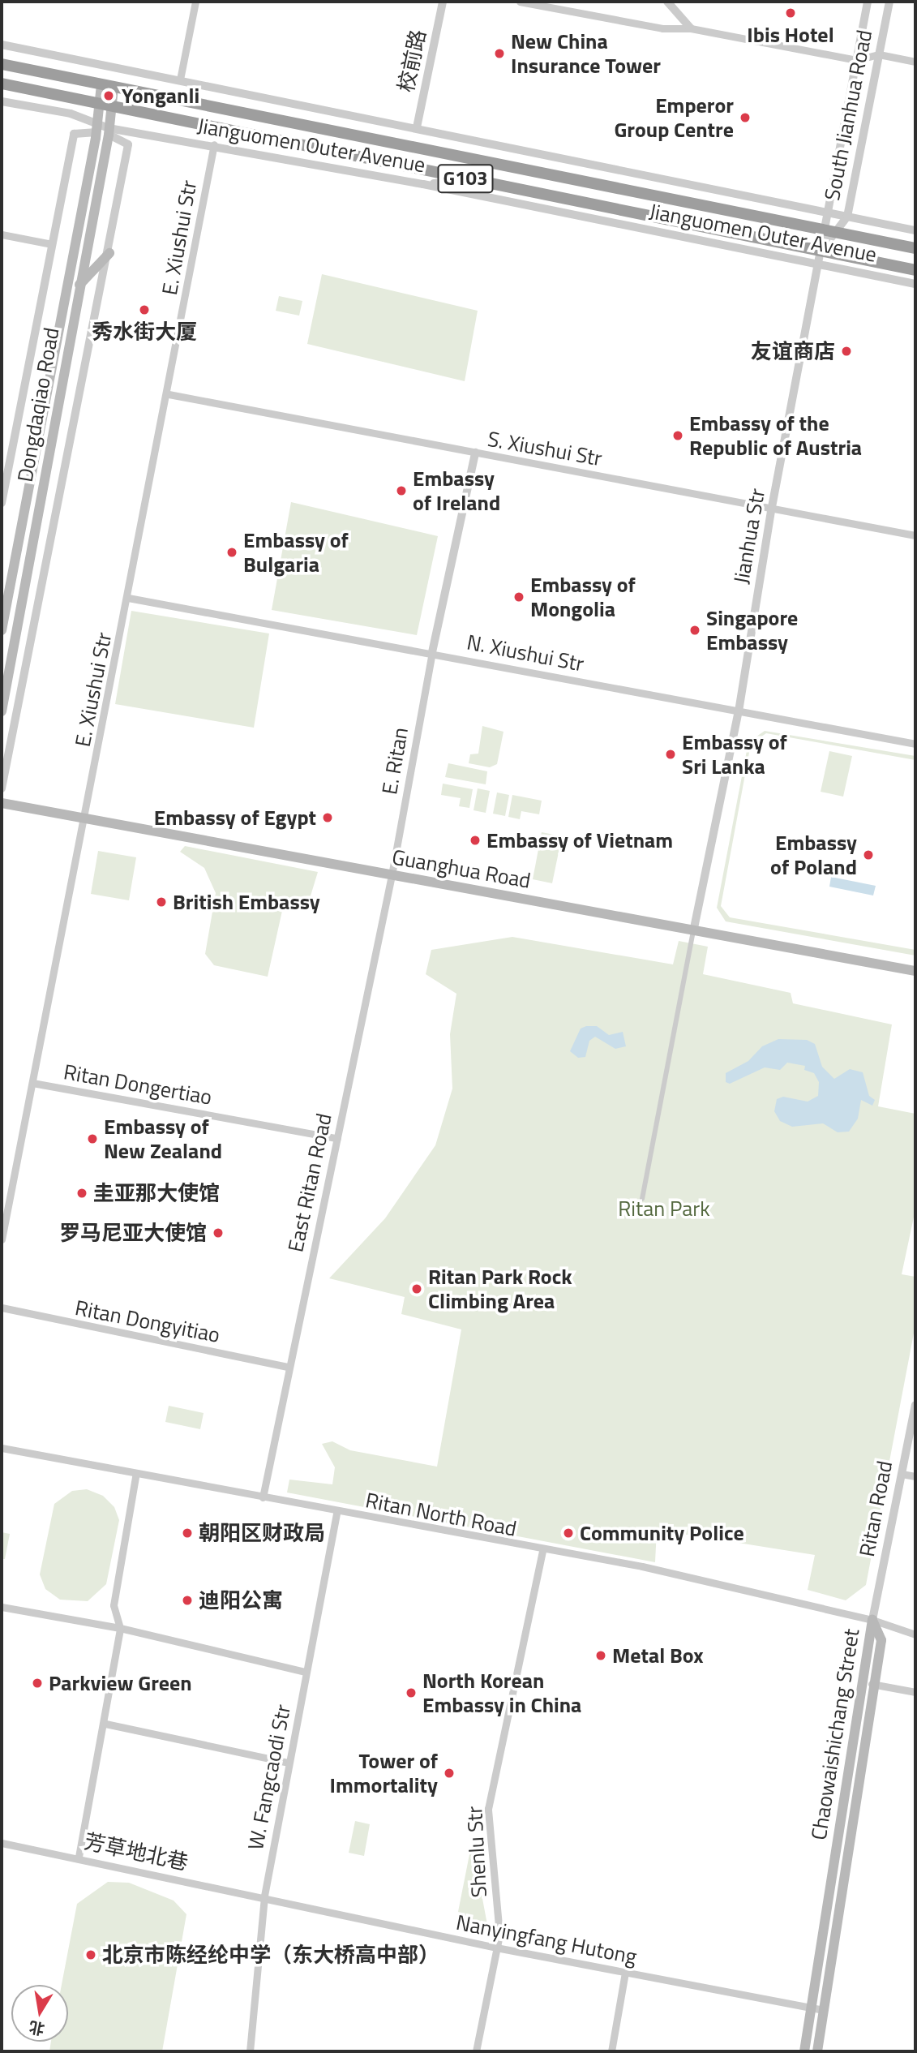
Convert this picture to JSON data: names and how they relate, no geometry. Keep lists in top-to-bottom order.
{
  "streets": {
    "highway": ["Jianguomen Outer Avenue", "G103"],
    "main road": ["Dongdaqiao Road", "Guanghua Road", "Chaowaishichang Street"],
    "street": [
      "校前路",
      "South Jianhua Road",
      "E. Xiushui Str",
      "S. Xiushui Str",
      "Jianhua Str",
      "N. Xiushui Str",
      "E. Ritan",
      "Ritan Dongertiao",
      "East Ritan Road",
      "Ritan Dongyitiao",
      "Ritan Road",
      "Ritan North Road",
      "W. Fangcaodi Str",
      "芳草地北巷",
      "Shenlu Str",
      "Nanyingfang Hutong"
    ]
  },
  "crossings": [
    ["校前路", "Jianguomen Outer Avenue"],
    ["South Jianhua Road", "Jianguomen Outer Avenue"],
    ["South Jianhua Road", "Jianhua Str"],
    ["Jianguomen Outer Avenue", "E. Xiushui Str"],
    ["Jianguomen Outer Avenue", "Dongdaqiao Road"],
    ["Jianguomen Outer Avenue", "Jianhua Str"],
    ["E. Xiushui Str", "S. Xiushui Str"],
    ["E. Xiushui Str", "N. Xiushui Str"],
    ["E. Xiushui Str", "Guanghua Road"],
    ["E. Xiushui Str", "Ritan Dongertiao"],
    ["S. Xiushui Str", "Jianhua Str"],
    ["Jianhua Str", "N. Xiushui Str"],
    ["Jianhua Str", "Guanghua Road"],
    ["N. Xiushui Str", "E. Ritan"],
    ["E. Ritan", "Guanghua Road"],
    ["E. Ritan", "East Ritan Road"],
    ["Guanghua Road", "East Ritan Road"],
    ["Ritan Dongertiao", "East Ritan Road"],
    ["East Ritan Road", "Ritan Dongyitiao"],
    ["East Ritan Road", "Ritan North Road"],
    ["Ritan Road", "Ritan North Road"],
    ["Ritan Road", "Chaowaishichang Street"],
    ["Ritan North Road", "Chaowaishichang Street"],
    ["Ritan North Road", "W. Fangcaodi Str"],
    ["Ritan North Road", "Shenlu Str"],
    ["Chaowaishichang Street", "Nanyingfang Hutong"],
    ["W. Fangcaodi Str", "芳草地北巷"],
    ["W. Fangcaodi Str", "Nanyingfang Hutong"],
    ["芳草地北巷", "Nanyingfang Hutong"],
    ["Shenlu Str", "Nanyingfang Hutong"]
  ],
  "parks": ["Ritan Park"],
  "places": [
    "Ibis Hotel",
    "New China Insurance Tower",
    "Yonganli",
    "Emperor Group Centre",
    "秀水街大厦",
    "友谊商店",
    "Embassy of the Republic of Austria",
    "Embassy of Ireland",
    "Embassy of Bulgaria",
    "Embassy of Mongolia",
    "Singapore Embassy",
    "Embassy of Sri Lanka",
    "Embassy of Egypt",
    "Embassy of Vietnam",
    "Embassy of Poland",
    "British Embassy",
    "Embassy of New Zealand",
    "圭亚那大使馆",
    "罗马尼亚大使馆",
    "Ritan Park Rock Climbing Area",
    "朝阳区财政局",
    "Community Police",
    "迪阳公寓",
    "Metal Box",
    "Parkview Green",
    "North Korean Embassy in China",
    "Tower of Immortality",
    "北京市陈经纶中学（东大桥高中部）"
  ],
  "north": "bottom"
}
